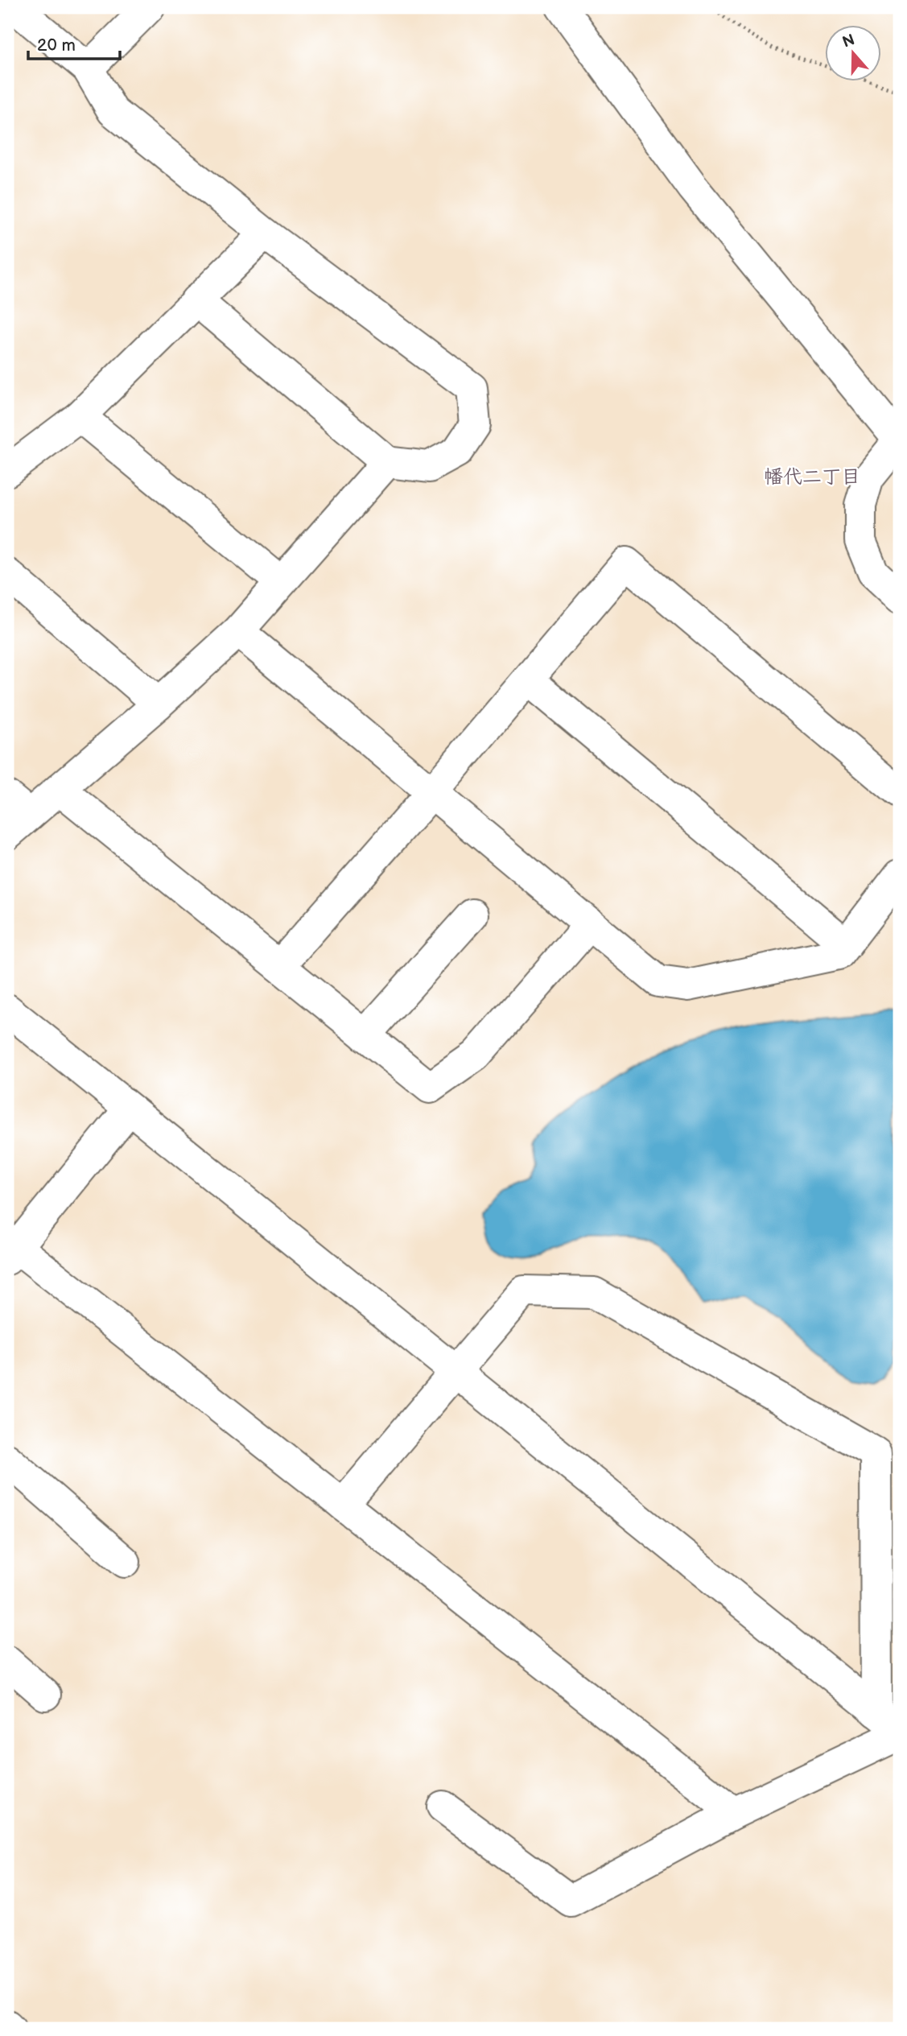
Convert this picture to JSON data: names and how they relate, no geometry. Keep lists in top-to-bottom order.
{
  "districts": ["幡代二丁目"],
  "scale_bar": "20 m",
  "north": "top"
}
